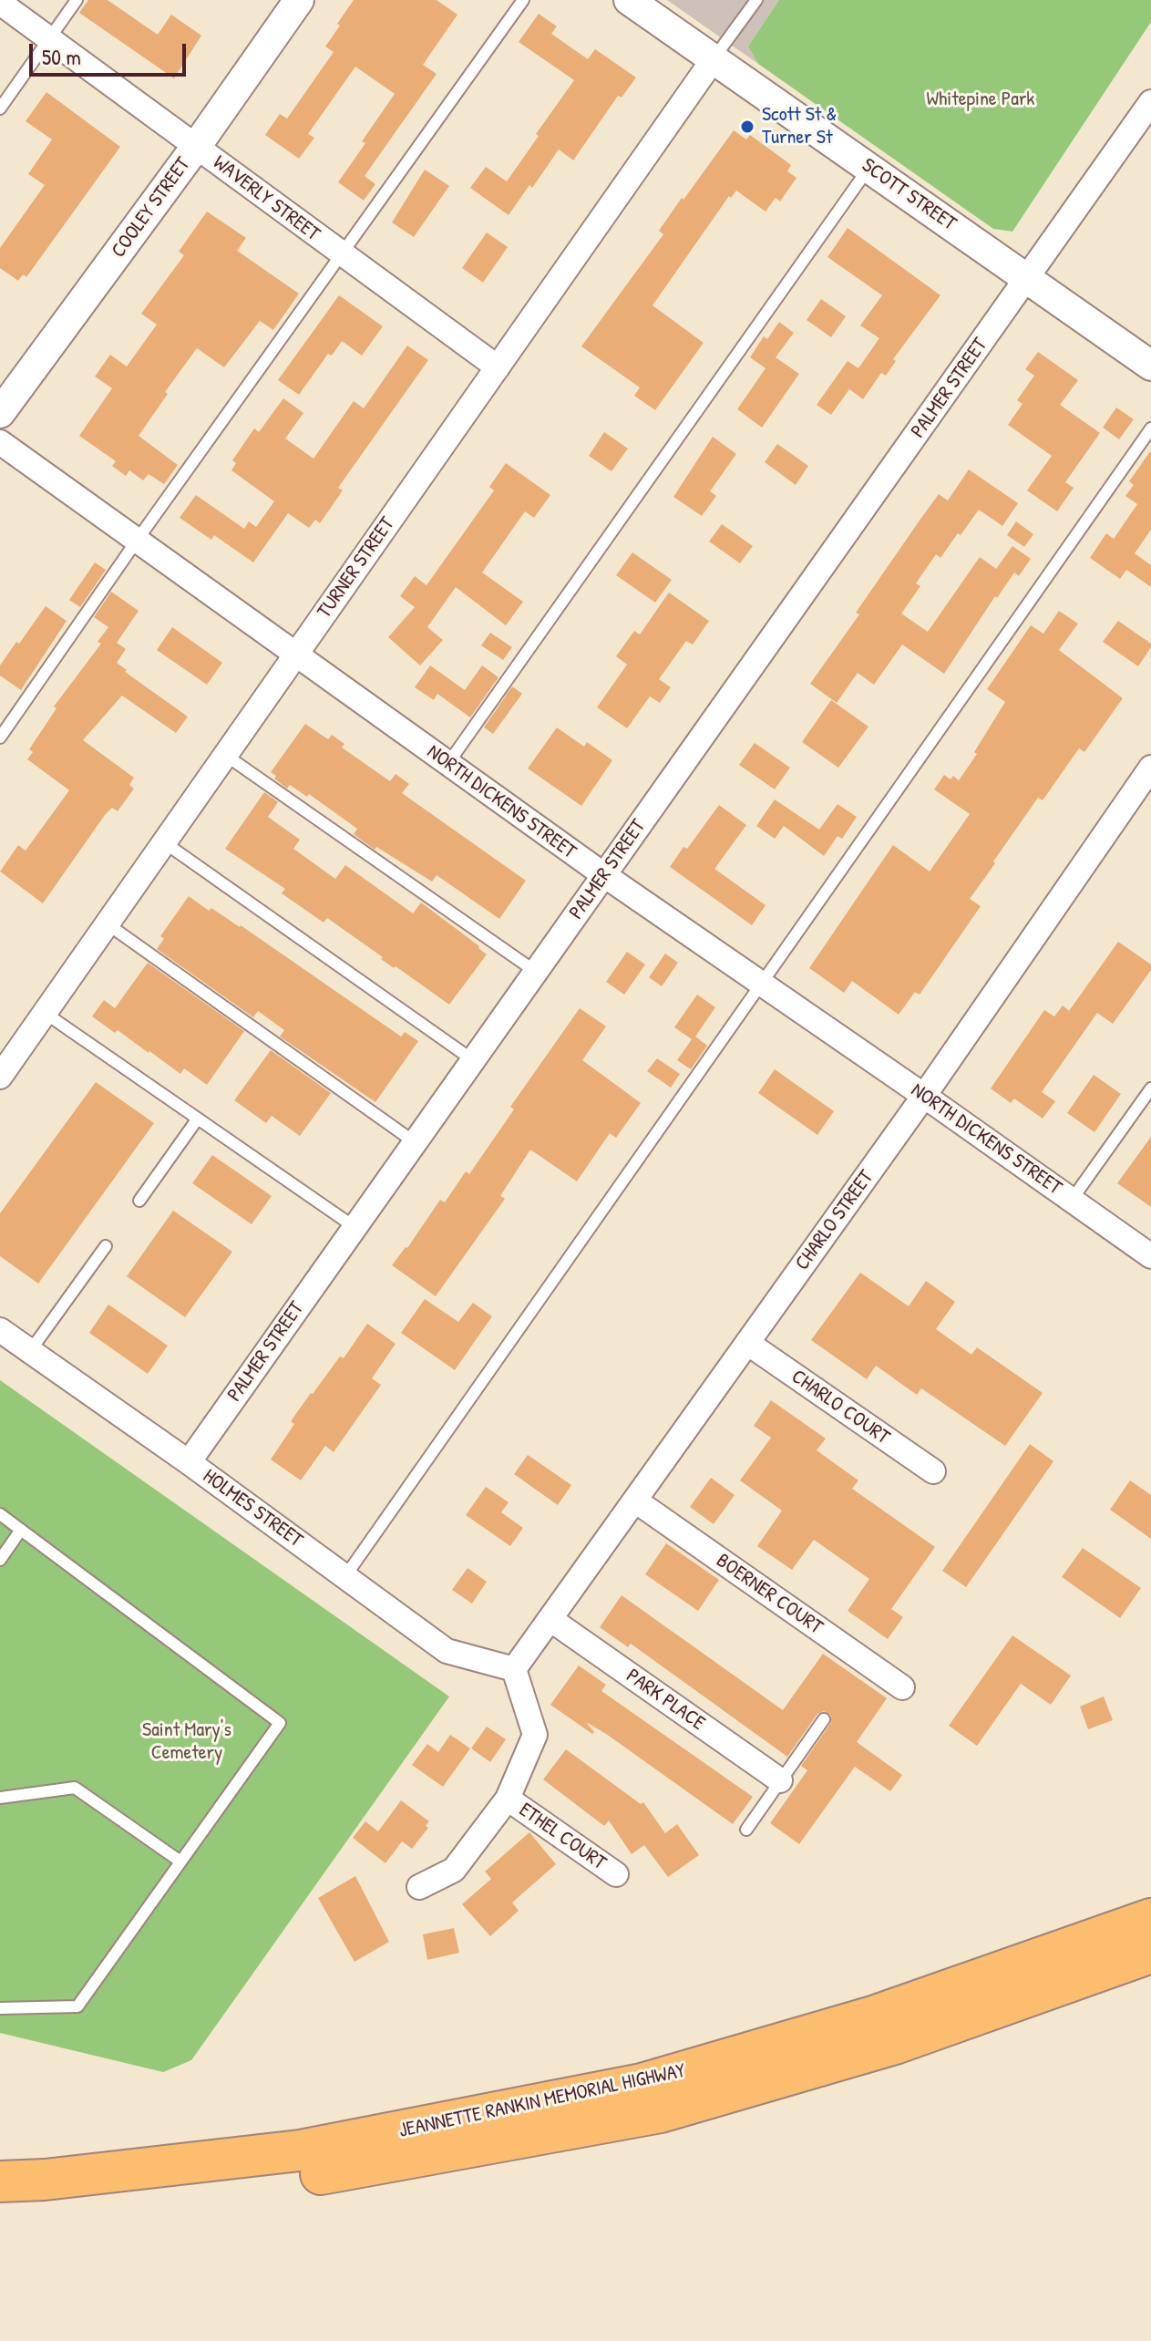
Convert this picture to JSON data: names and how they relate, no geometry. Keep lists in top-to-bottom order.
{
  "streets": {
    "highway": ["JEANNETTE RANKIN MEMORIAL HIGHWAY"],
    "street": [
      "SCOTT STREET",
      "WAVERLY STREET",
      "COOLEY STREET",
      "PALMER STREET",
      "TURNER STREET",
      "NORTH DICKENS STREET",
      "CHARLO STREET",
      "CHARLO COURT",
      "HOLMES STREET",
      "BOERNER COURT",
      "PARK PLACE",
      "ETHEL COURT"
    ]
  },
  "crossings": [
    ["SCOTT STREET", "PALMER STREET"],
    ["SCOTT STREET", "TURNER STREET"],
    ["WAVERLY STREET", "COOLEY STREET"],
    ["WAVERLY STREET", "TURNER STREET"],
    ["PALMER STREET", "NORTH DICKENS STREET"],
    ["PALMER STREET", "HOLMES STREET"],
    ["TURNER STREET", "NORTH DICKENS STREET"],
    ["NORTH DICKENS STREET", "CHARLO STREET"],
    ["CHARLO STREET", "CHARLO COURT"],
    ["CHARLO STREET", "HOLMES STREET"],
    ["CHARLO STREET", "BOERNER COURT"],
    ["CHARLO STREET", "PARK PLACE"]
  ],
  "parks": ["Whitepine Park", "Saint Mary's Cemetery"],
  "places": ["Scott St & Turner St"],
  "scale_bar": "50 m"
}
